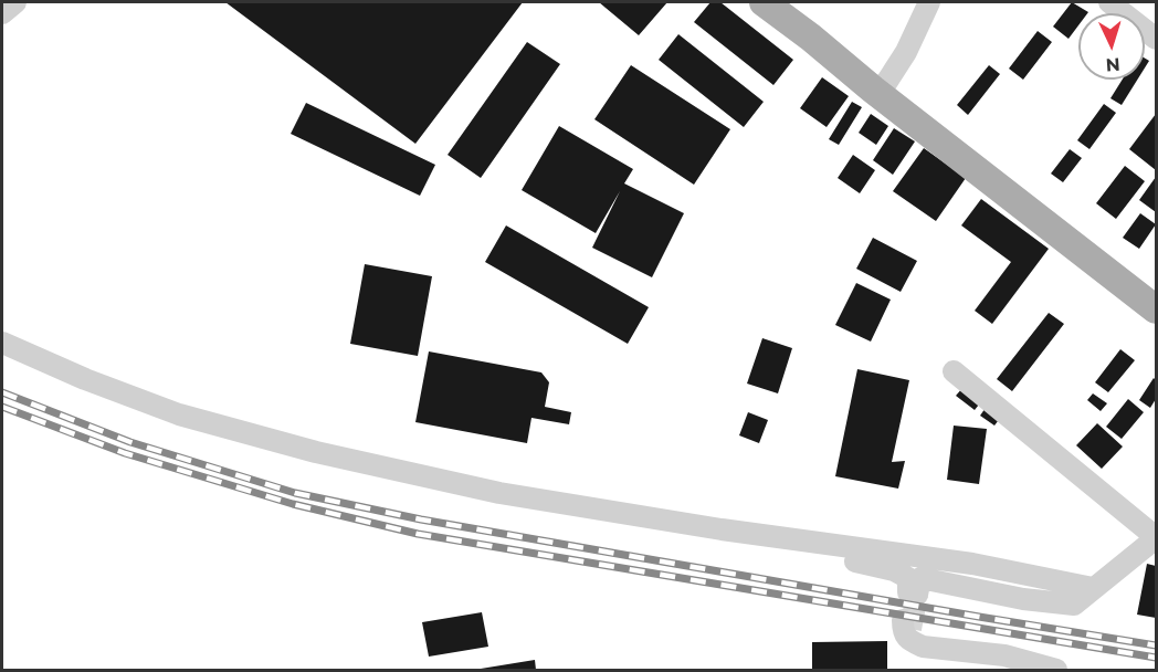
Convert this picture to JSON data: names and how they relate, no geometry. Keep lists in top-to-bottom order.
{
  "north": "bottom"
}
